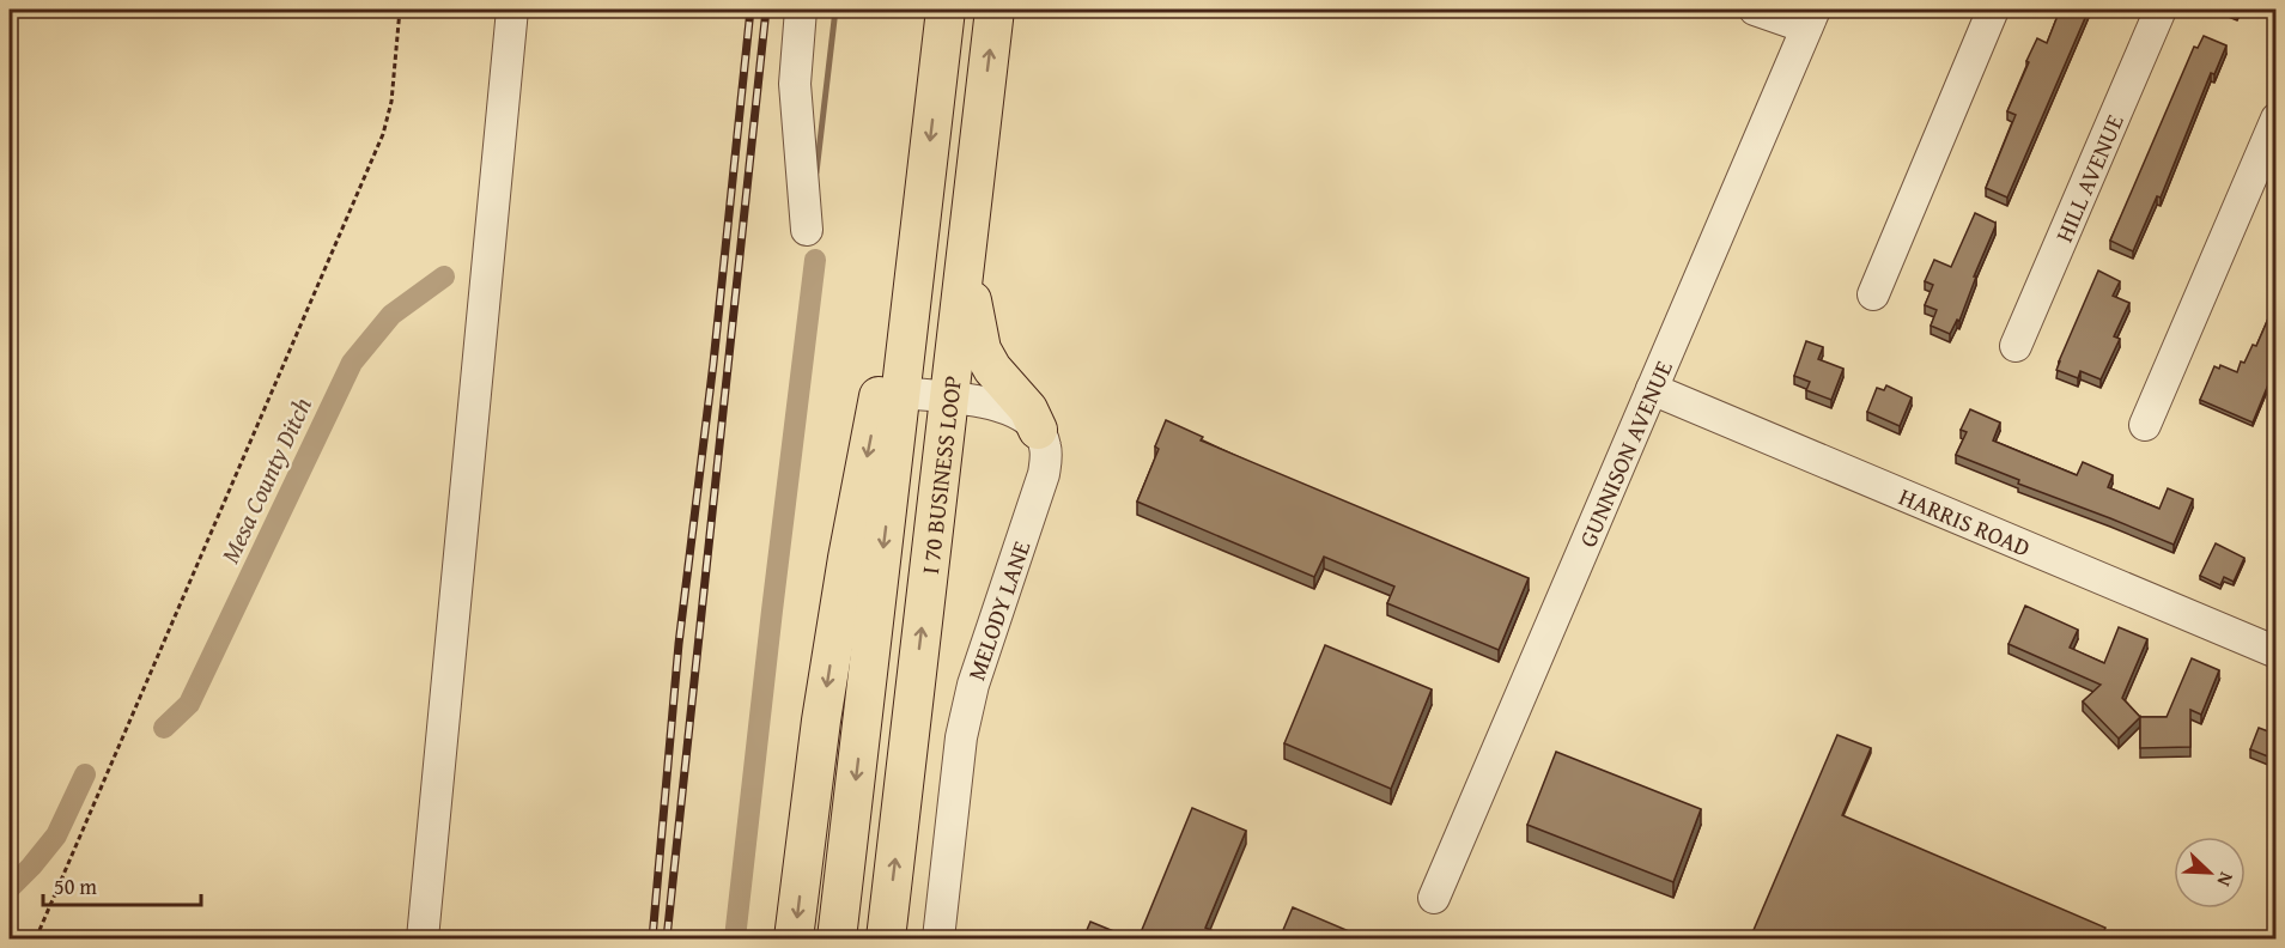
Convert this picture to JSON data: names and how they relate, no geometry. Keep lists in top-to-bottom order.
{
  "streets": {
    "main road": ["I 70 BUSINESS LOOP"],
    "street": [
      "HILL AVENUE",
      "GUNNISON AVENUE",
      "HARRIS ROAD",
      "MELODY LANE"
    ]
  },
  "crossings": [
    ["GUNNISON AVENUE", "HARRIS ROAD"]
  ],
  "water": ["Mesa County Ditch"],
  "scale_bar": "50 m",
  "north": "bottom right"
}
